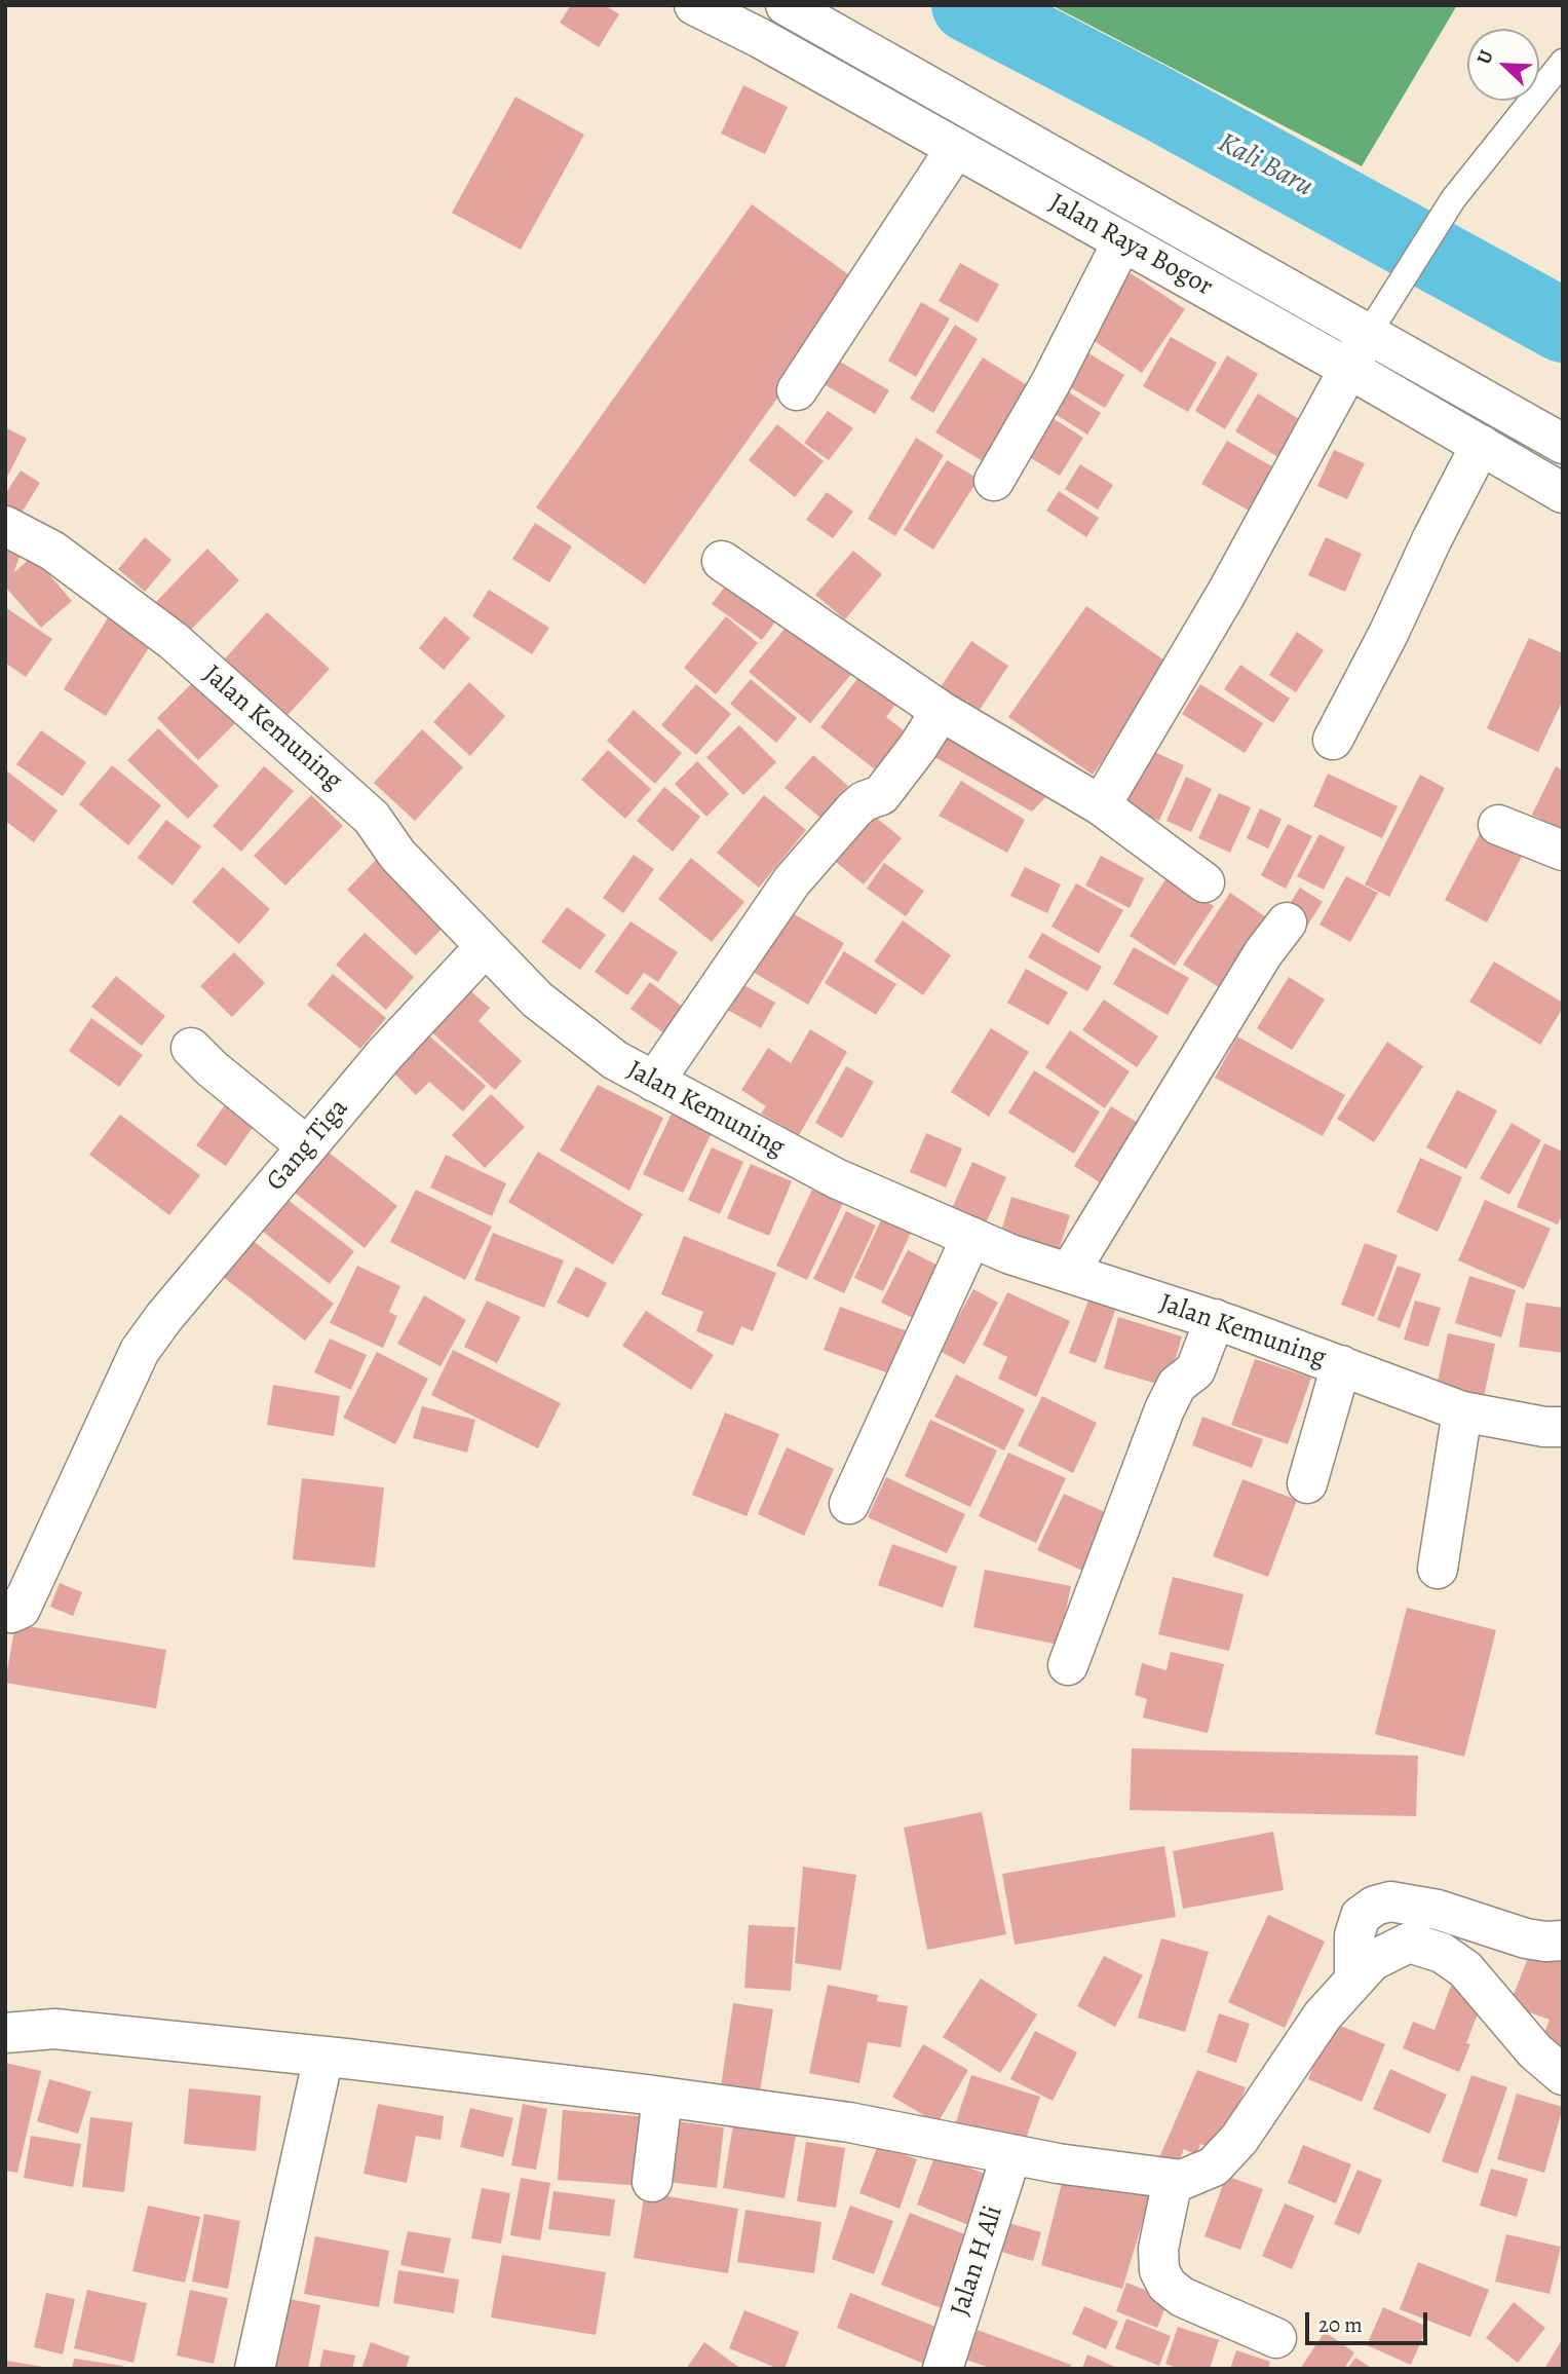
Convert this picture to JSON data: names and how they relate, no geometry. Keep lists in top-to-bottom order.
{
  "streets": {
    "main road": [
      "Jalan Raya Bogor",
      "Jalan Kemuning",
      "Gang Tiga",
      "Jalan H Ali"
    ]
  },
  "crossings": [
    ["Jalan Kemuning", "Gang Tiga"]
  ],
  "water": ["Kali Baru"],
  "scale_bar": "20 m",
  "north": "top left"
}
